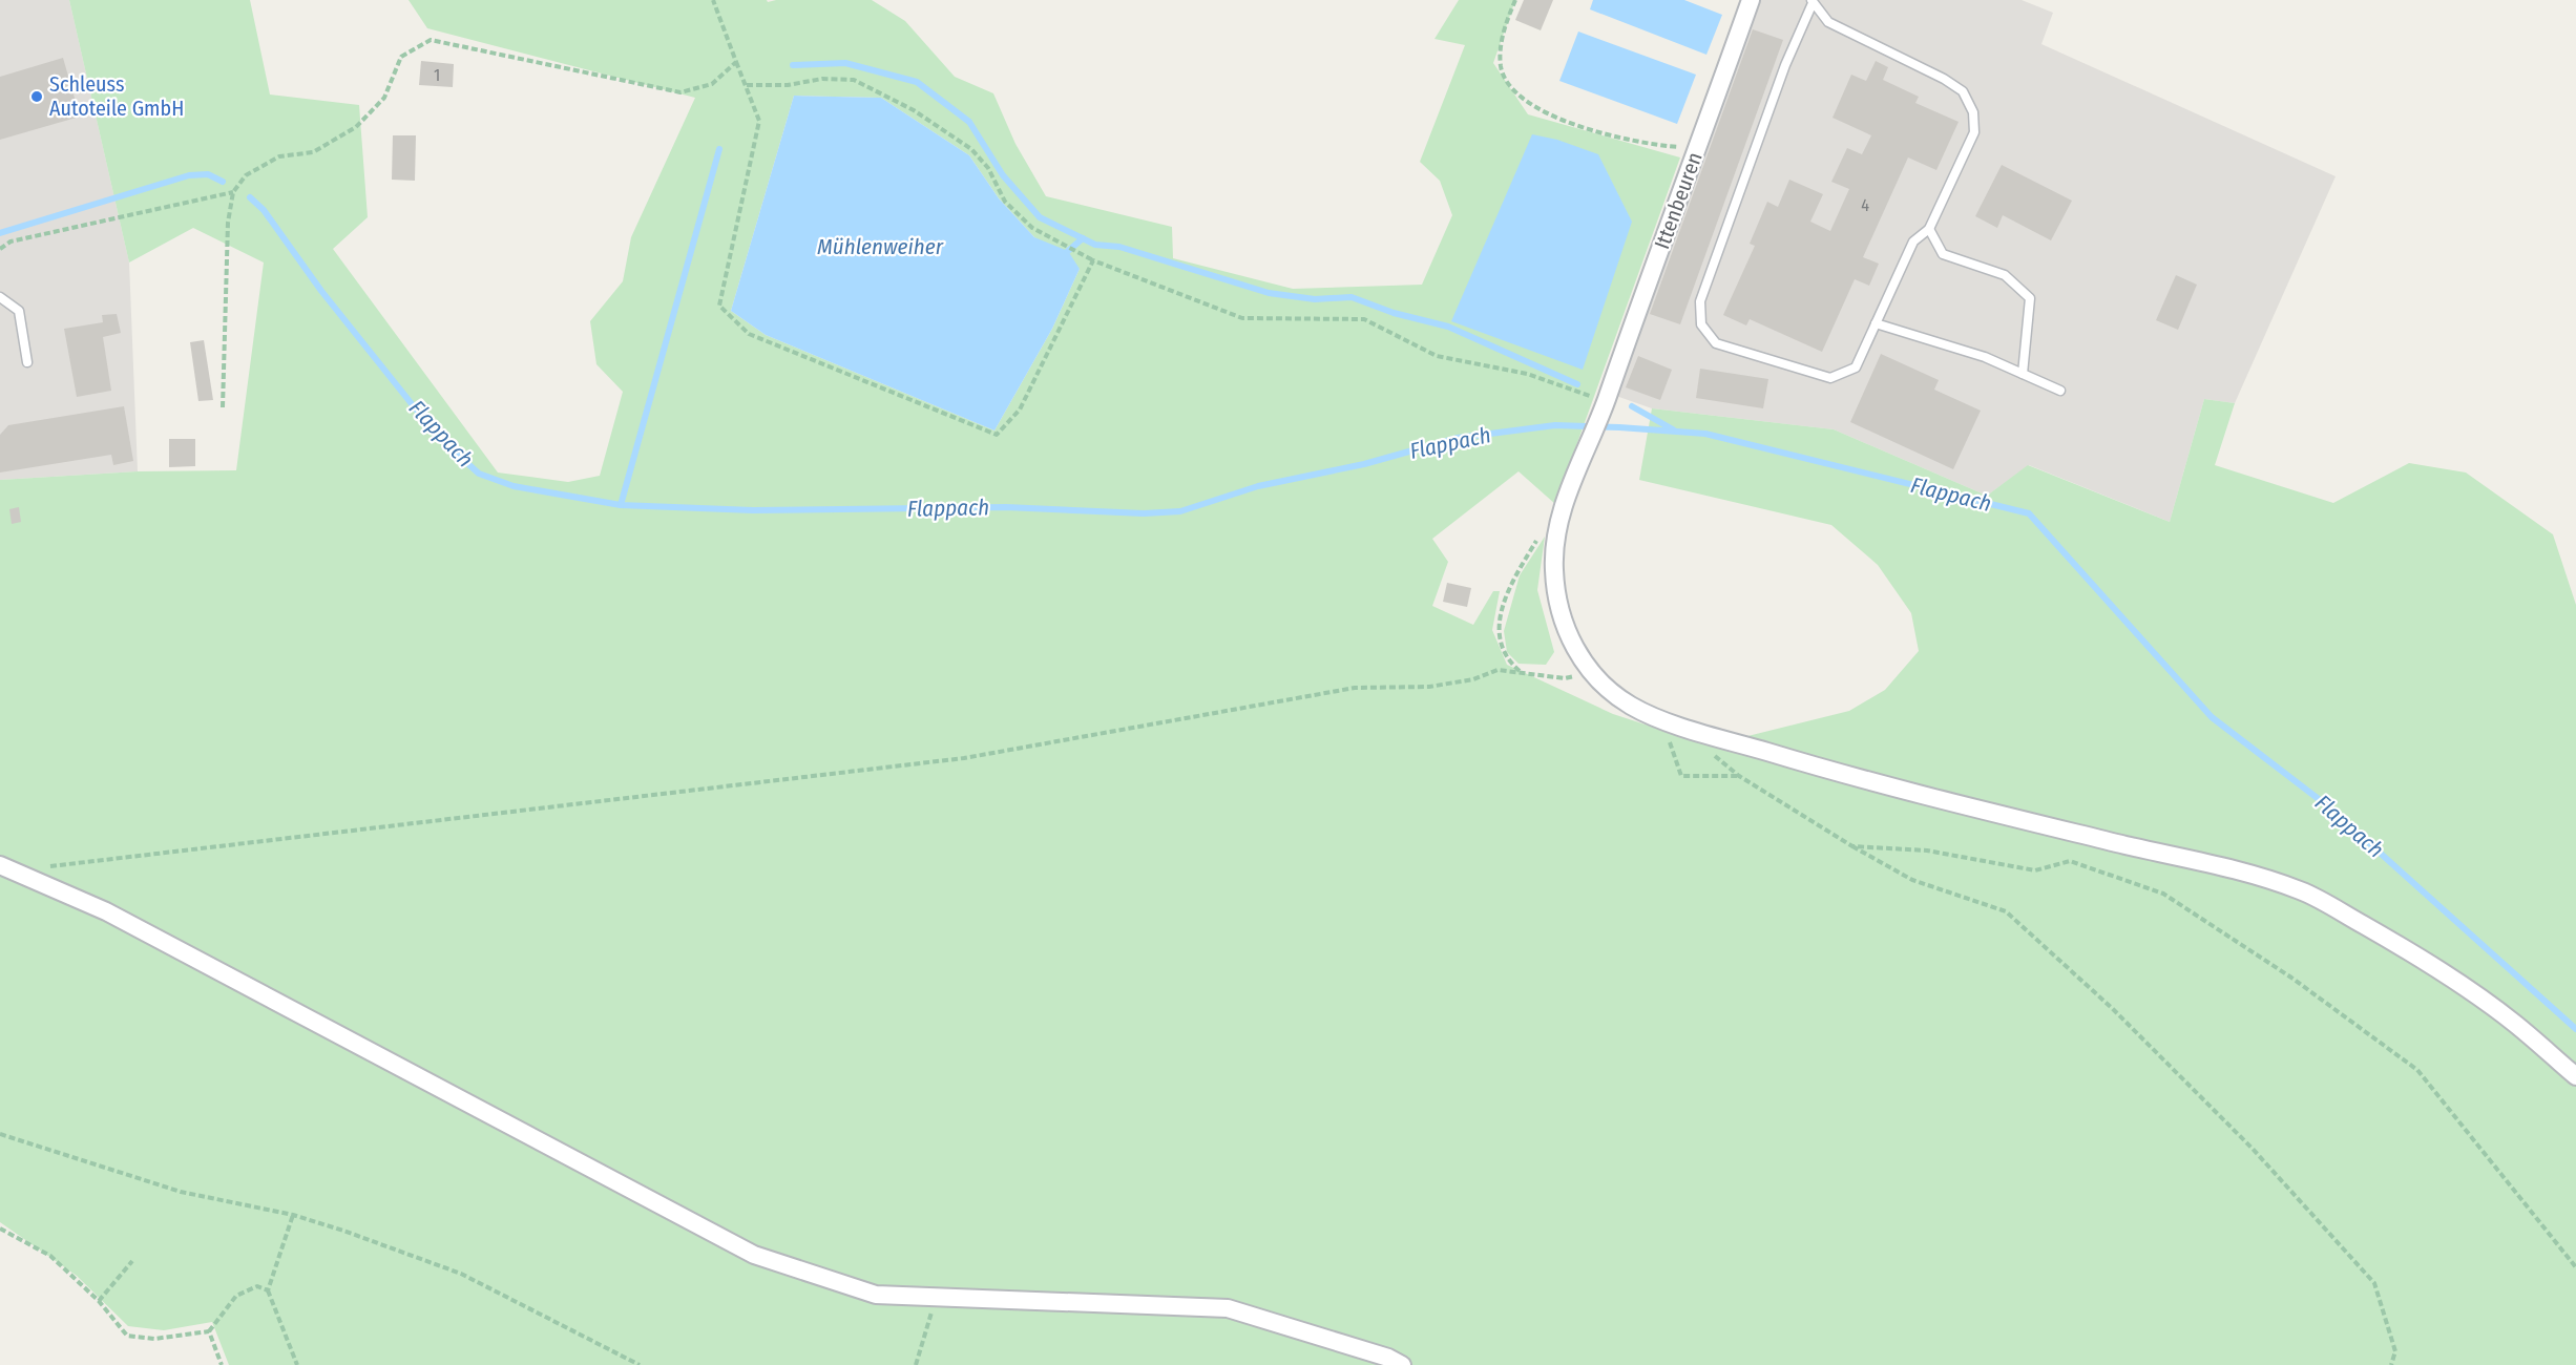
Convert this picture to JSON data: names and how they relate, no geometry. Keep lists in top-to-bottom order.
{
  "streets": {
    "street": ["Ittenbeuren"]
  },
  "water": ["Mühlenweiher", "Flappach"],
  "places": ["Schleuss Autoteile GmbH"],
  "house_numbers": ["1", "4"]
}
